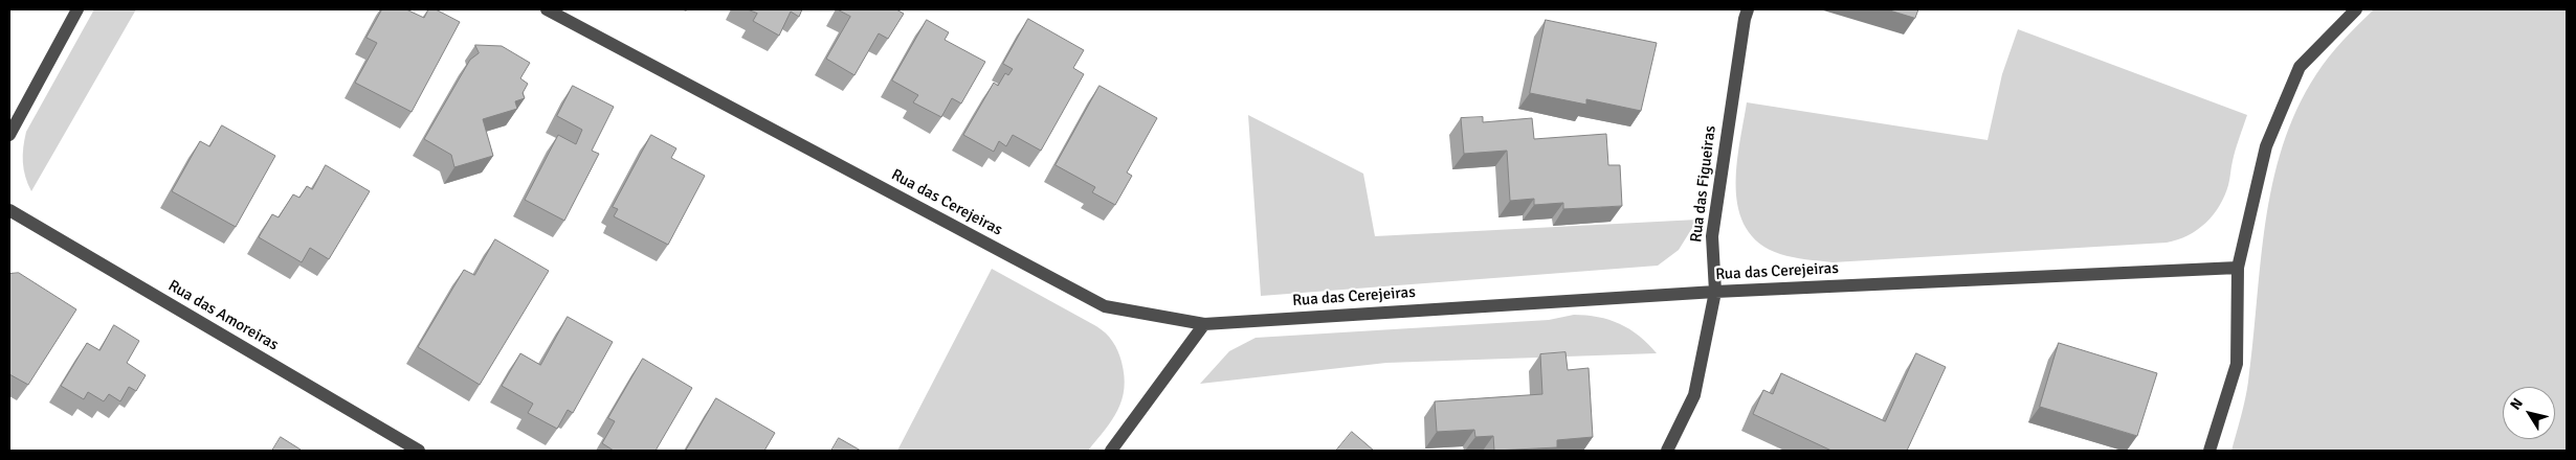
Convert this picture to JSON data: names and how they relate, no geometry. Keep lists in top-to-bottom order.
{
  "streets": {
    "street": ["Rua das Figueiras", "Rua das Cerejeiras", "Rua das Amoreiras"]
  },
  "crossings": [
    ["Rua das Figueiras", "Rua das Cerejeiras"]
  ],
  "north": "top left"
}
